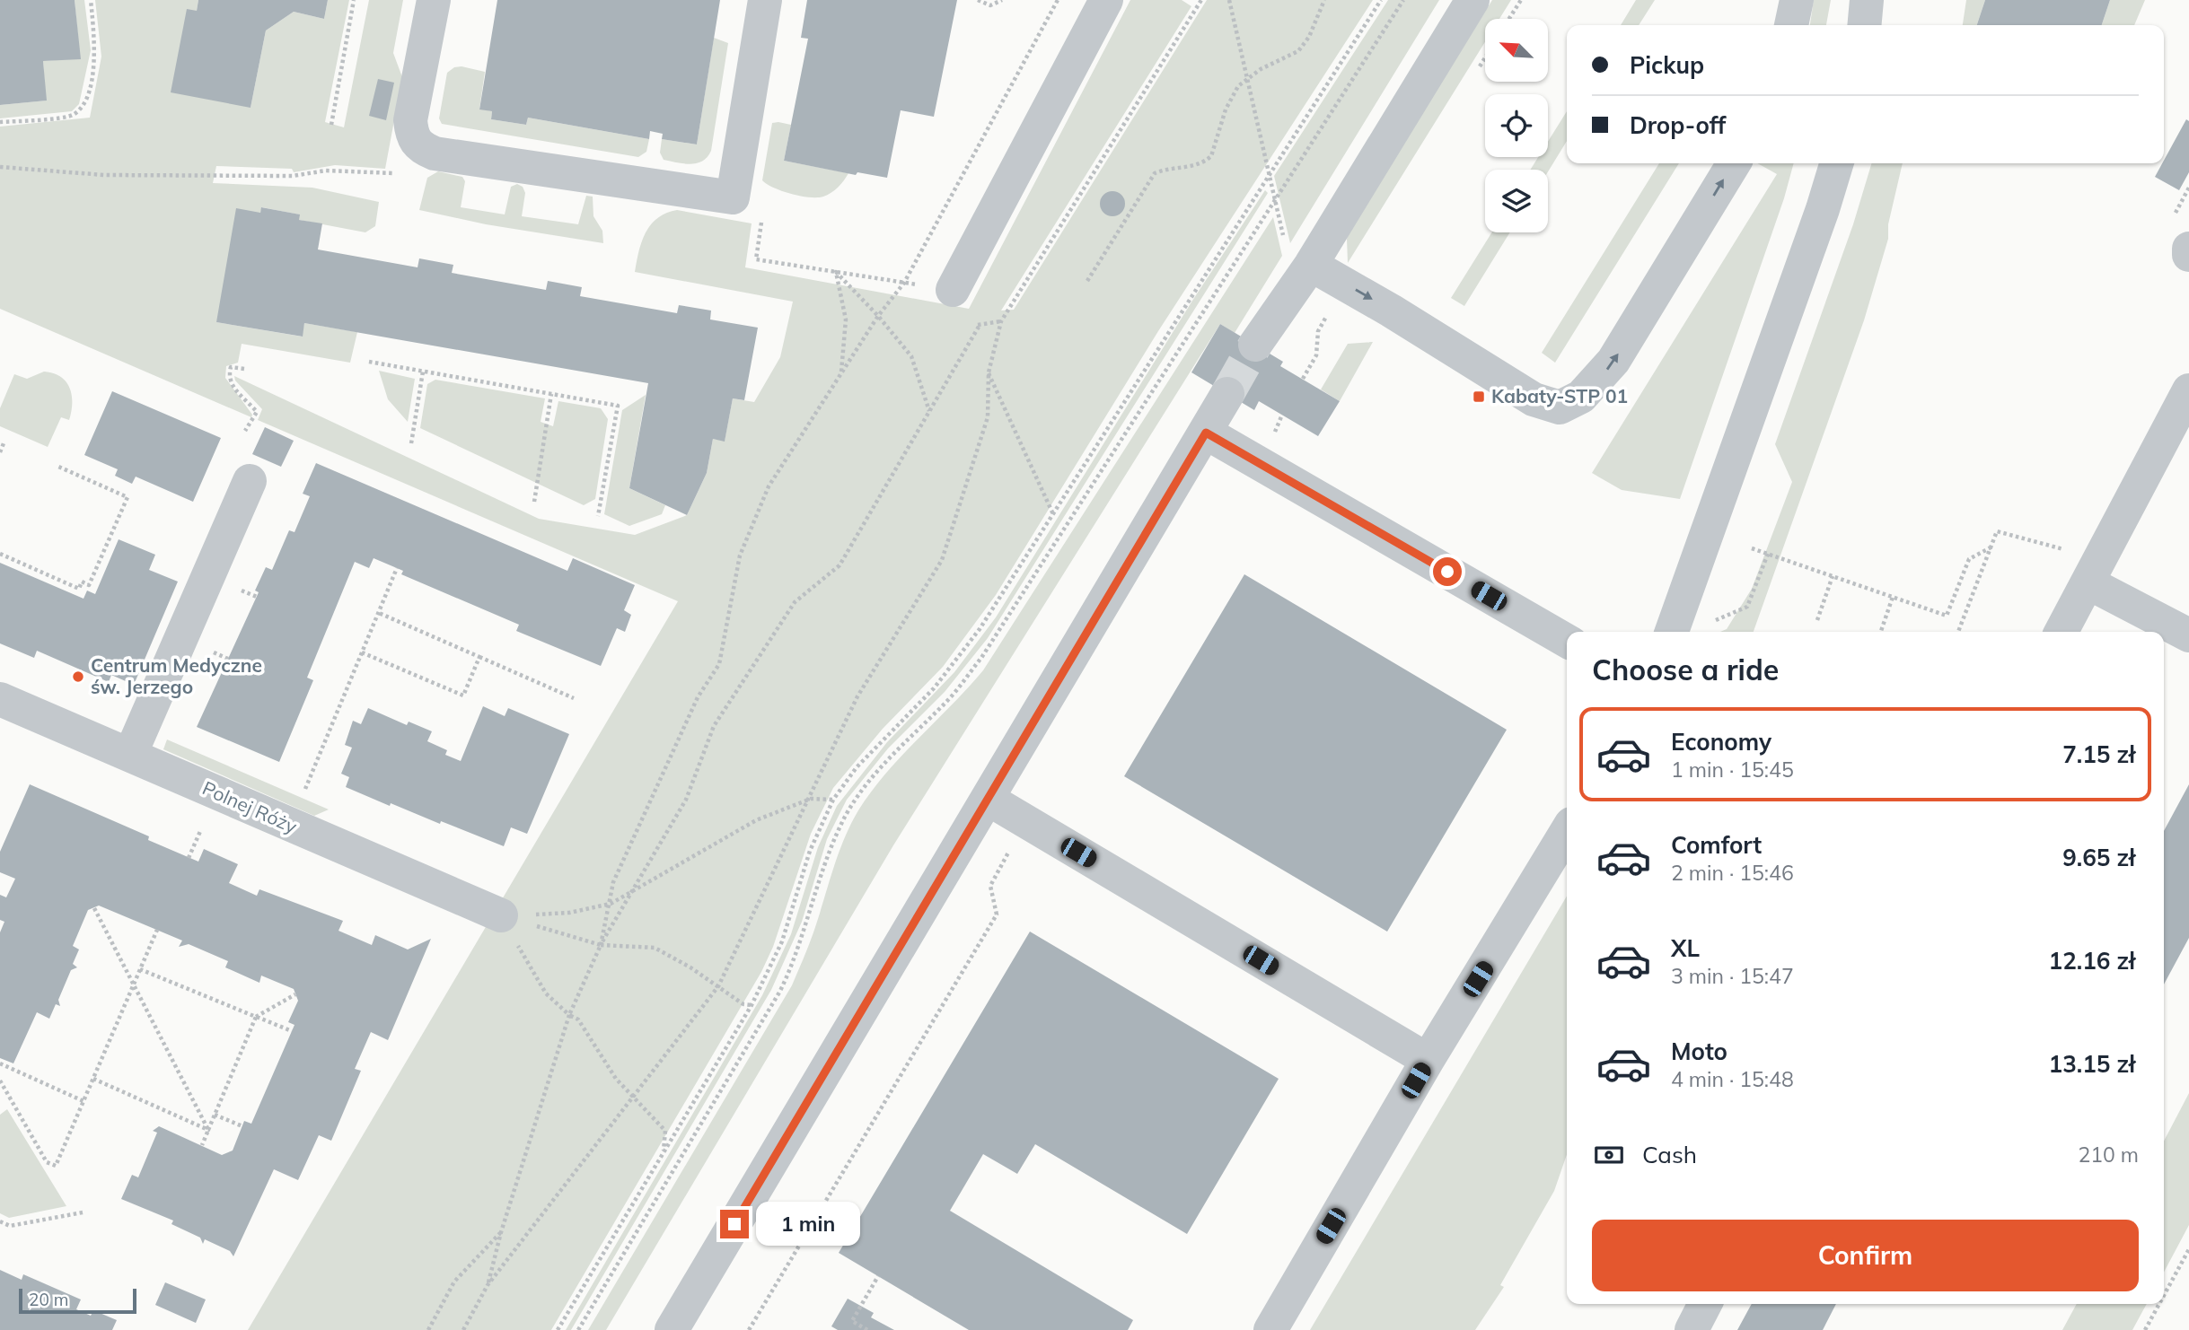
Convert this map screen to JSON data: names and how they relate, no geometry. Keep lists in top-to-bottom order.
{
  "streets": {
    "street": ["Polnej Róży"]
  },
  "places": {
    "transit": ["Kabaty-STP 01"],
    "other": ["Centrum Medyczne św. Jerzego"]
  },
  "scale_bar": "20 m",
  "north": "top left",
  "page": {
    "banner": ["Pickup", "Drop-off"],
    "heading": "Choose a ride",
    "list": [
      {
        "name": "Economy",
        "note": "1 min · 15:45",
        "value": "7.15 zł"
      },
      {
        "name": "Comfort",
        "note": "2 min · 15:46",
        "value": "9.65 zł"
      },
      {
        "name": "XL",
        "note": "3 min · 15:47",
        "value": "12.16 zł"
      },
      {
        "name": "Moto",
        "note": "4 min · 15:48",
        "value": "13.15 zł"
      }
    ],
    "pay": ["Cash", "210 m"],
    "bubble": "1 min",
    "buttons": "Confirm",
    "scale": "20 m"
  }
}
